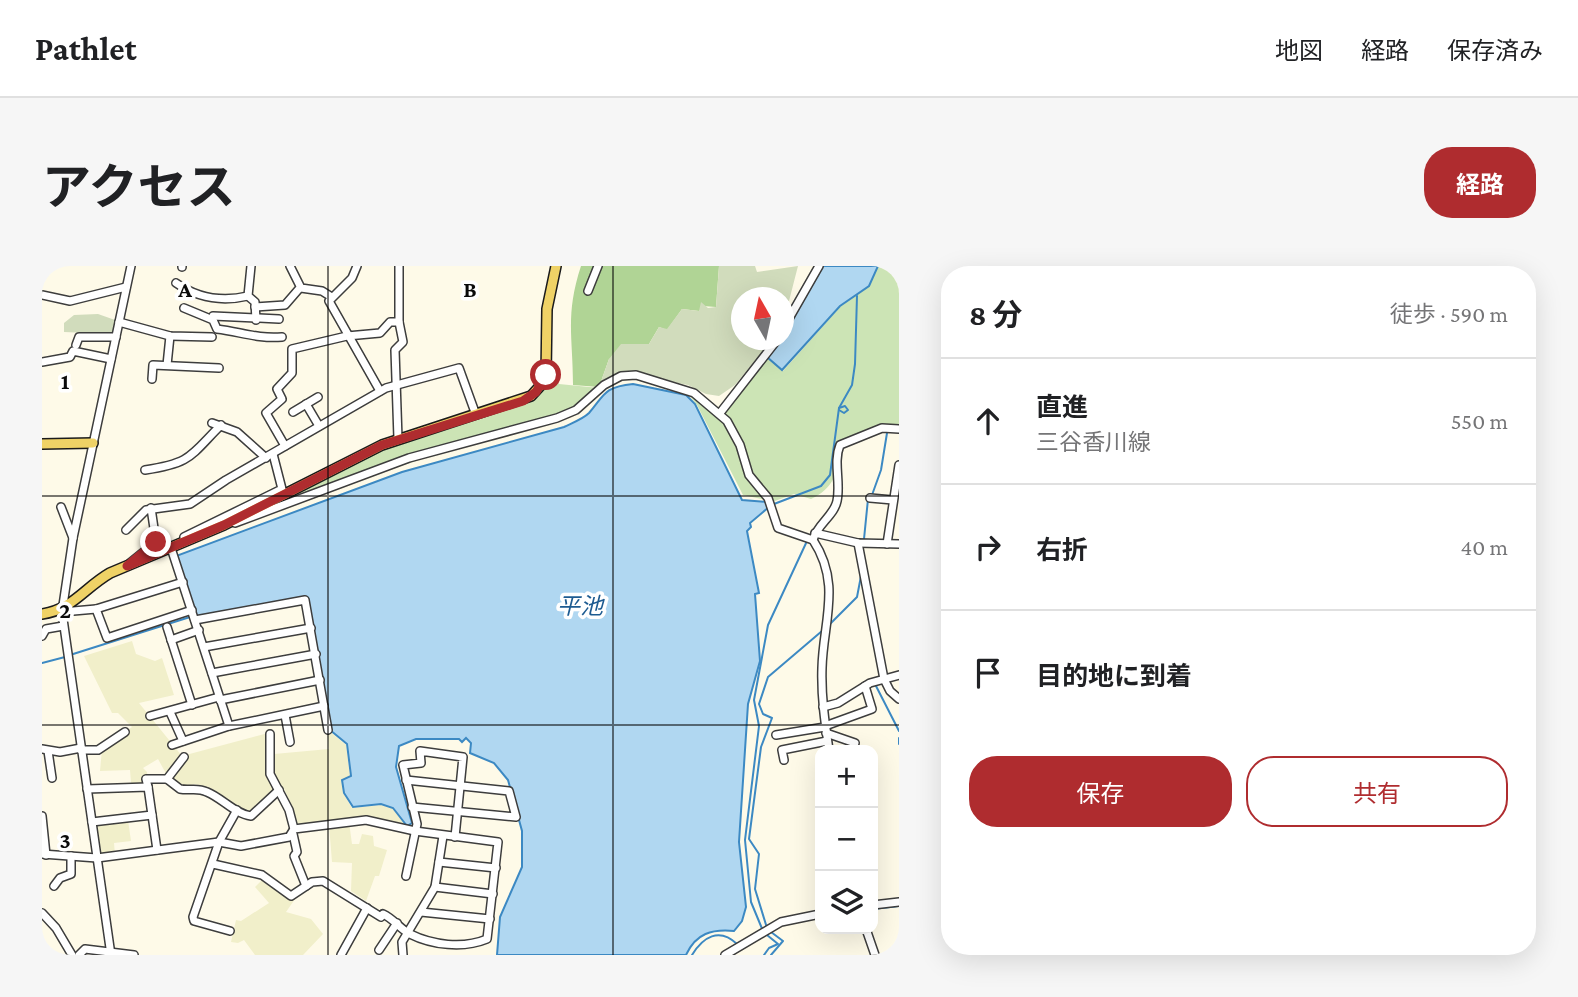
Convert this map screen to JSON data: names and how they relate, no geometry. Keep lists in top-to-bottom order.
{
  "water": ["平池"],
  "north": "top",
  "page": {
    "header": "Pathlet",
    "nav": ["地図", "経路", "保存済み"],
    "title": "アクセス",
    "buttons": [
      "経路",
      ["保存", "共有"]
    ],
    "heading": ["8 分", "徒歩 · 590 m"],
    "list": [
      ["直進", "三谷香川線", "550 m"],
      ["右折", "40 m"],
      "目的地に到着"
    ],
    "map_buttons": ["+", "−"]
  },
  "grid": {
    "columns": ["A", "B"],
    "rows": ["1", "2", "3"]
  }
}
